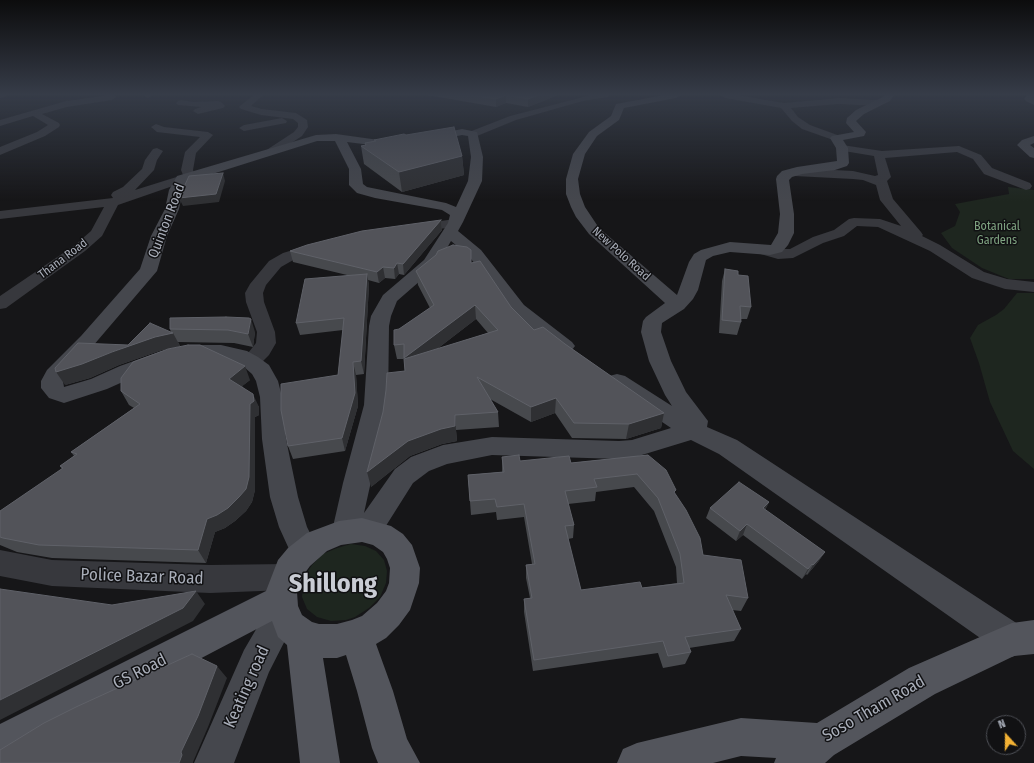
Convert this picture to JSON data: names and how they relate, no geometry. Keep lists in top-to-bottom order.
{
  "streets": {
    "main road": ["GS Road", "Soso Tham Road"],
    "street": [
      "Quinton Road",
      "New Polo Road",
      "Thana Road",
      "Police Bazar Road",
      "Keating road"
    ]
  },
  "crossings": [
    ["Quinton Road", "Police Bazar Road"],
    ["Quinton Road", "GS Road"],
    ["Quinton Road", "Keating road"],
    ["Police Bazar Road", "GS Road"],
    ["Police Bazar Road", "Keating road"],
    ["GS Road", "Keating road"]
  ],
  "districts": ["Shillong"],
  "parks": ["Botanical Gardens"],
  "north": "top"
}
